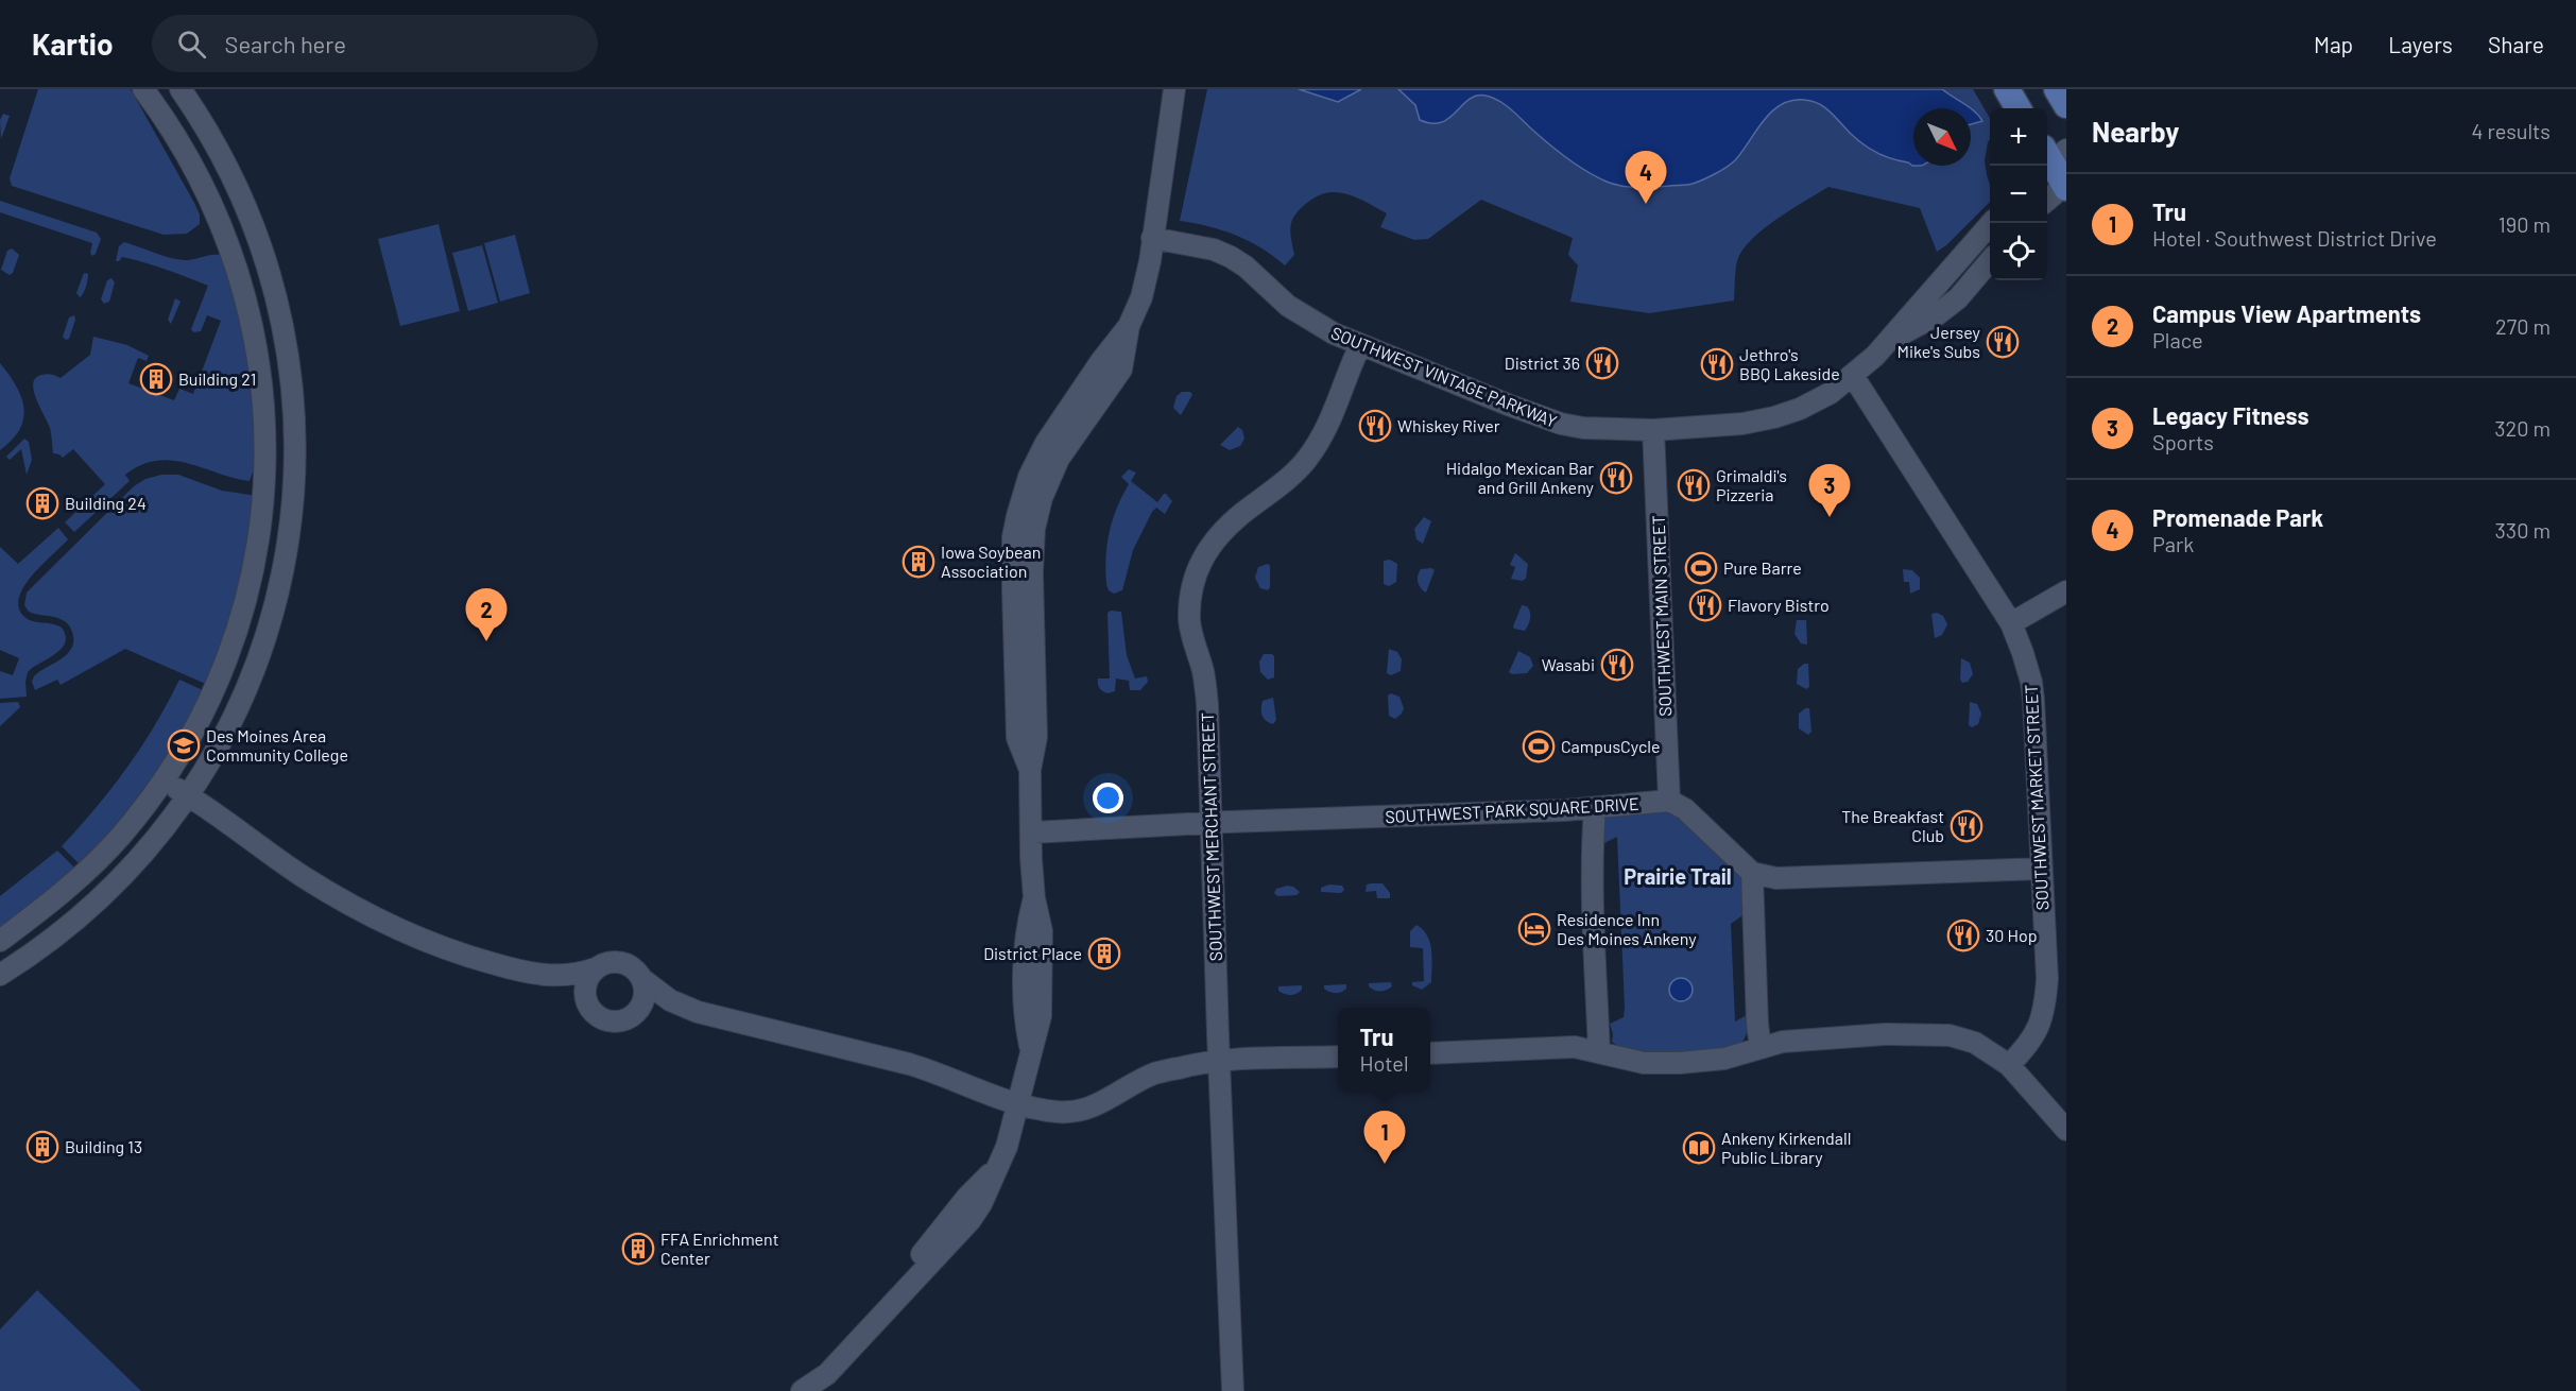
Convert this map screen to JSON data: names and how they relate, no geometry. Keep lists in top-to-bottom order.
{
  "streets": {
    "street": [
      "SOUTHWEST VINTAGE PARKWAY",
      "SOUTHWEST MAIN STREET",
      "SOUTHWEST MARKET STREET",
      "SOUTHWEST PARK SQUARE DRIVE",
      "SOUTHWEST MERCHANT STREET"
    ]
  },
  "crossings": [
    ["SOUTHWEST VINTAGE PARKWAY", "SOUTHWEST MAIN STREET"],
    ["SOUTHWEST VINTAGE PARKWAY", "SOUTHWEST MARKET STREET"],
    ["SOUTHWEST VINTAGE PARKWAY", "SOUTHWEST MERCHANT STREET"],
    ["SOUTHWEST MAIN STREET", "SOUTHWEST PARK SQUARE DRIVE"],
    ["SOUTHWEST PARK SQUARE DRIVE", "SOUTHWEST MERCHANT STREET"]
  ],
  "districts": ["Prairie Trail"],
  "places": {
    "restaurant": [
      "Jersey Mike's Subs",
      "District 36",
      "Jethro's BBQ Lakeside",
      "Whiskey River",
      "Hidalgo Mexican Bar and Grill Ankeny",
      "Grimaldi's Pizzeria",
      "Flavory Bistro",
      "Wasabi",
      "The Breakfast Club",
      "30 Hop"
    ],
    "building": [
      "Building 21",
      "Building 24",
      "Iowa Soybean Association",
      "District Place",
      "Building 13",
      "FFA Enrichment Center"
    ],
    "sports": ["Pure Barre", "CampusCycle"],
    "school or university": ["Des Moines Area Community College"],
    "hotel": ["Residence Inn Des Moines Ankeny"],
    "library": ["Ankeny Kirkendall Public Library"]
  },
  "north": "bottom right",
  "page": {
    "header": "Kartio",
    "search": "Search here",
    "nav": ["Map", "Layers", "Share"],
    "heading": ["Nearby", "4 results"],
    "map_buttons": ["+", "−"],
    "pins": [
      "4",
      "3",
      "2",
      "1"
    ],
    "list": [
      {
        "mark": "1",
        "name": "Tru",
        "note": "Hotel · Southwest District Drive",
        "value": "190 m"
      },
      {
        "mark": "2",
        "name": "Campus View Apartments",
        "note": "Place",
        "value": "270 m"
      },
      {
        "mark": "3",
        "name": "Legacy Fitness",
        "note": "Sports",
        "value": "320 m"
      },
      {
        "mark": "4",
        "name": "Promenade Park",
        "note": "Park",
        "value": "330 m"
      }
    ],
    "popup": ["Tru", "Hotel"]
  }
}
